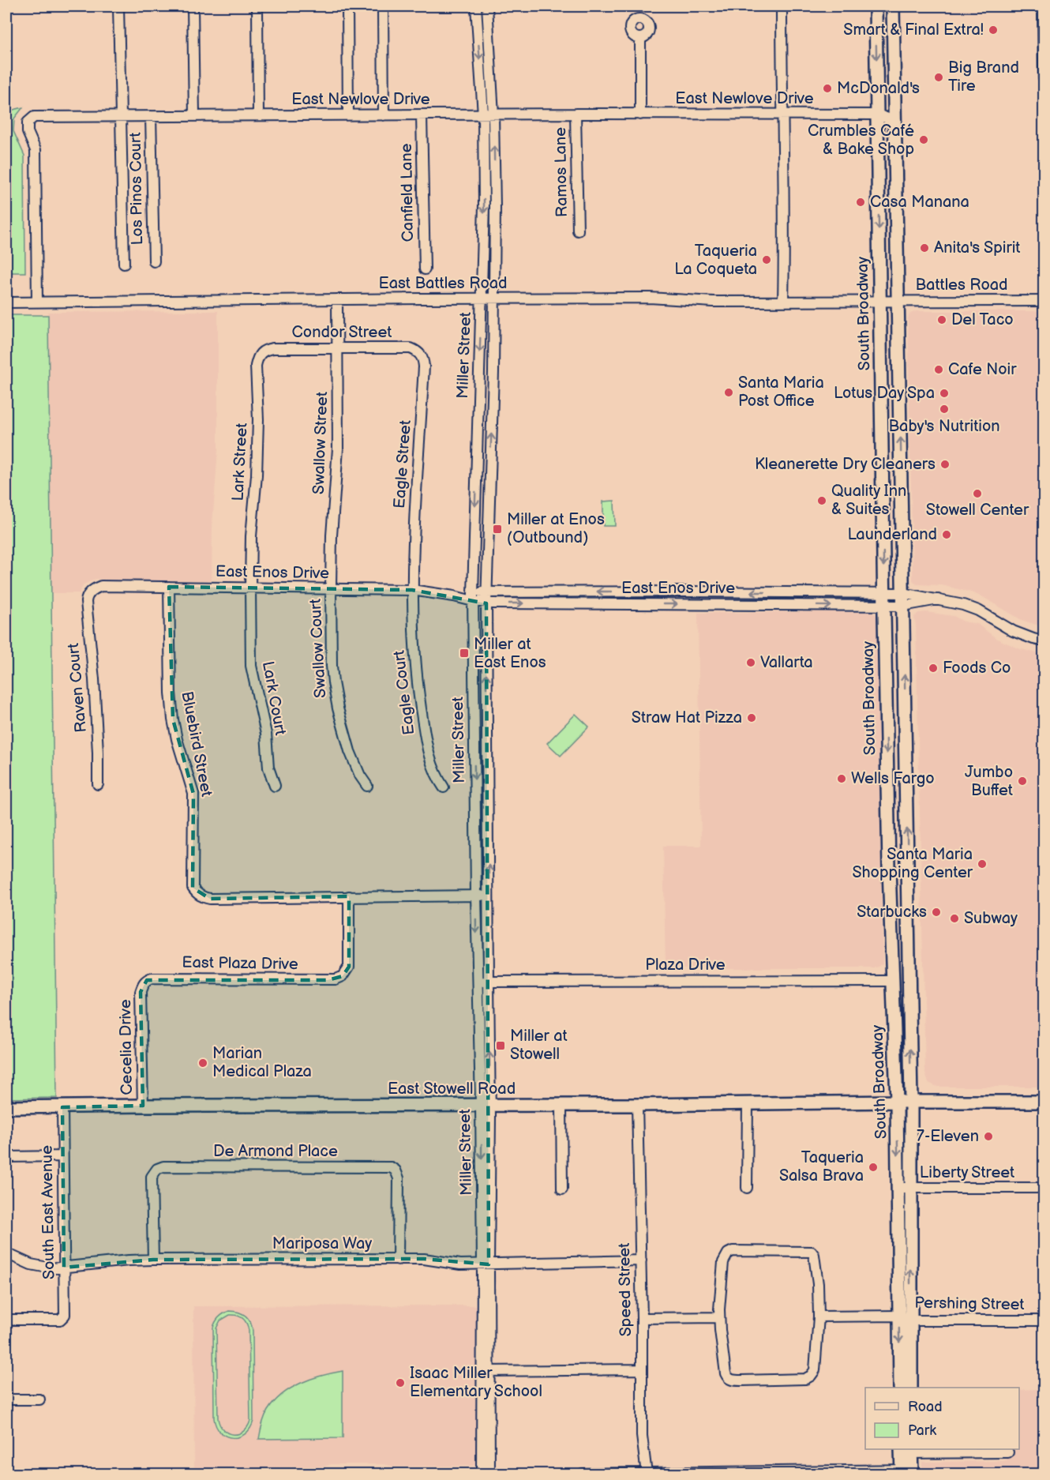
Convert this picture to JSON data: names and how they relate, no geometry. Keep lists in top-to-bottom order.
{
  "streets": {
    "main road": ["South Broadway", "East Stowell Road"],
    "street": [
      "East Newlove Drive",
      "Ramos Lane",
      "Los Pinos Court",
      "Canfield Lane",
      "East Battles Road",
      "Battles Road",
      "Condor Street",
      "Miller Street",
      "Swallow Street",
      "Lark Street",
      "Eagle Street",
      "East Enos Drive",
      "Swallow Court",
      "Raven Court",
      "Eagle Court",
      "Lark Court",
      "Bluebird Street",
      "East Plaza Drive",
      "Plaza Drive",
      "Cecelia Drive",
      "De Armond Place",
      "Liberty Street",
      "South East Avenue",
      "Mariposa Way",
      "Speed Street",
      "Pershing Street"
    ]
  },
  "crossings": [
    ["East Newlove Drive", "Ramos Lane"],
    ["East Newlove Drive", "Los Pinos Court"],
    ["East Newlove Drive", "Canfield Lane"],
    ["East Newlove Drive", "East Battles Road"],
    ["East Newlove Drive", "South Broadway"],
    ["East Newlove Drive", "Miller Street"],
    ["East Battles Road", "Battles Road"],
    ["East Battles Road", "South Broadway"],
    ["East Battles Road", "Miller Street"],
    ["East Battles Road", "Swallow Street"],
    ["Battles Road", "South Broadway"],
    ["South Broadway", "East Enos Drive"],
    ["South Broadway", "Plaza Drive"],
    ["South Broadway", "East Stowell Road"],
    ["South Broadway", "Liberty Street"],
    ["South Broadway", "Pershing Street"],
    ["Condor Street", "Swallow Street"],
    ["Condor Street", "Lark Street"],
    ["Condor Street", "Eagle Street"],
    ["Miller Street", "East Enos Drive"],
    ["Miller Street", "Plaza Drive"],
    ["Miller Street", "East Stowell Road"],
    ["Miller Street", "Mariposa Way"],
    ["Swallow Street", "East Enos Drive"],
    ["Swallow Street", "Swallow Court"],
    ["Lark Street", "East Enos Drive"],
    ["Lark Street", "Lark Court"],
    ["Eagle Street", "East Enos Drive"],
    ["Eagle Street", "Eagle Court"],
    ["East Enos Drive", "Swallow Court"],
    ["East Enos Drive", "Raven Court"],
    ["East Enos Drive", "Eagle Court"],
    ["East Enos Drive", "Lark Court"],
    ["East Enos Drive", "Bluebird Street"],
    ["Bluebird Street", "East Plaza Drive"],
    ["East Plaza Drive", "Cecelia Drive"],
    ["Cecelia Drive", "East Stowell Road"],
    ["East Stowell Road", "South East Avenue"],
    ["East Stowell Road", "Speed Street"],
    ["De Armond Place", "Mariposa Way"],
    ["South East Avenue", "Mariposa Way"],
    ["Mariposa Way", "Speed Street"]
  ],
  "places": {
    "other": [
      "Smart & Final Extra!",
      "Big Brand Tire",
      "McDonald's",
      "Crumbles Café & Bake Shop",
      "Casa Manana",
      "Anita's Spirit",
      "Taqueria La Coqueta",
      "Del Taco",
      "Cafe Noir",
      "Santa Maria Post Office",
      "Lotus Day Spa",
      "Baby's Nutrition",
      "Kleanerette Dry Cleaners",
      "Stowell Center",
      "Quality Inn & Suites",
      "Launderland",
      "Vallarta",
      "Foods Co",
      "Straw Hat Pizza",
      "Wells Fargo",
      "Jumbo Buffet",
      "Santa Maria Shopping Center",
      "Starbucks",
      "Subway",
      "Marian Medical Plaza",
      "7-Eleven",
      "Taqueria Salsa Brava",
      "Isaac Miller Elementary School"
    ],
    "transit": ["Miller at Enos (Outbound)", "Miller at East Enos", "Miller at Stowell"]
  },
  "legend": ["Road", "Park"]
}
